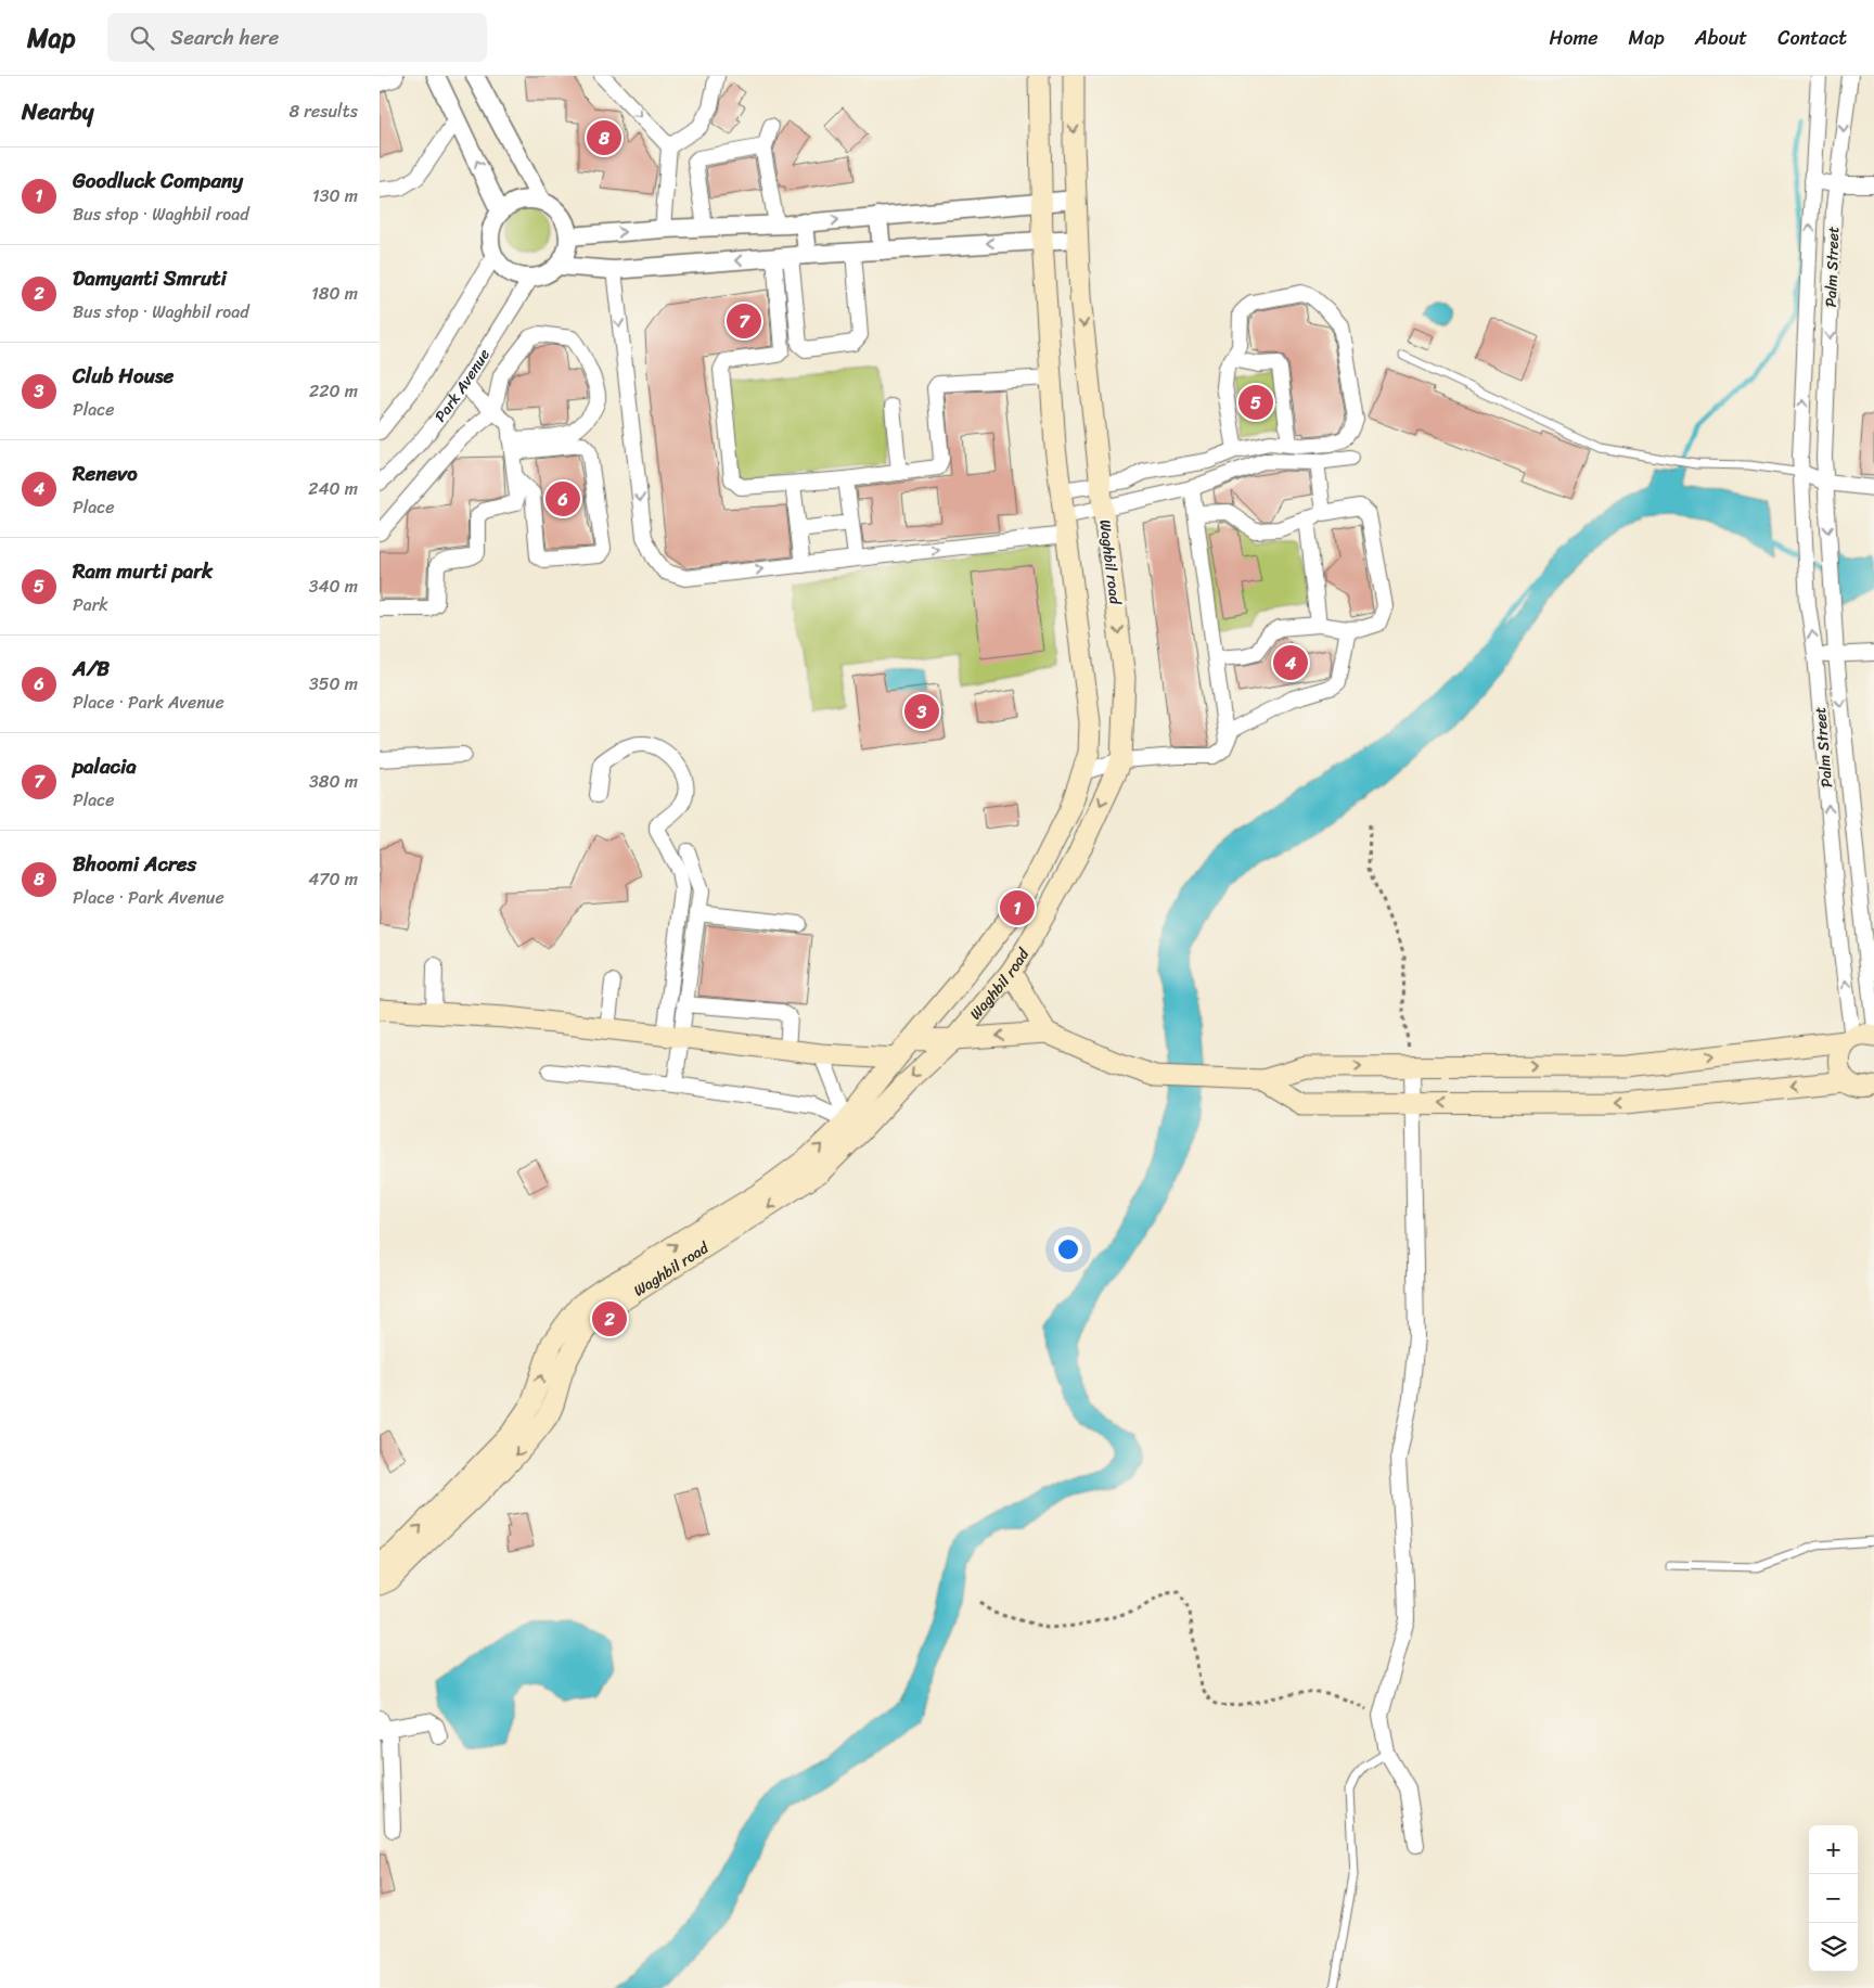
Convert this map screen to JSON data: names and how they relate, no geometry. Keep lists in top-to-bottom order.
{
  "streets": {
    "main road": ["Waghbil road"],
    "street": ["Palm Street", "Park Avenue"]
  },
  "page": {
    "header": "Map",
    "search": "Search here",
    "nav": [
      "Home",
      "Map",
      "About",
      "Contact"
    ],
    "heading": ["Nearby", "8 results"],
    "pins": [
      "8",
      "7",
      "5",
      "6",
      "4",
      "3",
      "1",
      "2"
    ],
    "list": [
      {
        "mark": "1",
        "name": "Goodluck Company",
        "note": "Bus stop · Waghbil road",
        "value": "130 m"
      },
      {
        "mark": "2",
        "name": "Damyanti Smruti",
        "note": "Bus stop · Waghbil road",
        "value": "180 m"
      },
      {
        "mark": "3",
        "name": "Club House",
        "note": "Place",
        "value": "220 m"
      },
      {
        "mark": "4",
        "name": "Renevo",
        "note": "Place",
        "value": "240 m"
      },
      {
        "mark": "5",
        "name": "Ram murti park",
        "note": "Park",
        "value": "340 m"
      },
      {
        "mark": "6",
        "name": "A/B",
        "note": "Place · Park Avenue",
        "value": "350 m"
      },
      {
        "mark": "7",
        "name": "palacia",
        "note": "Place",
        "value": "380 m"
      },
      {
        "mark": "8",
        "name": "Bhoomi Acres",
        "note": "Place · Park Avenue",
        "value": "470 m"
      }
    ],
    "map_buttons": ["+", "−"]
  }
}
